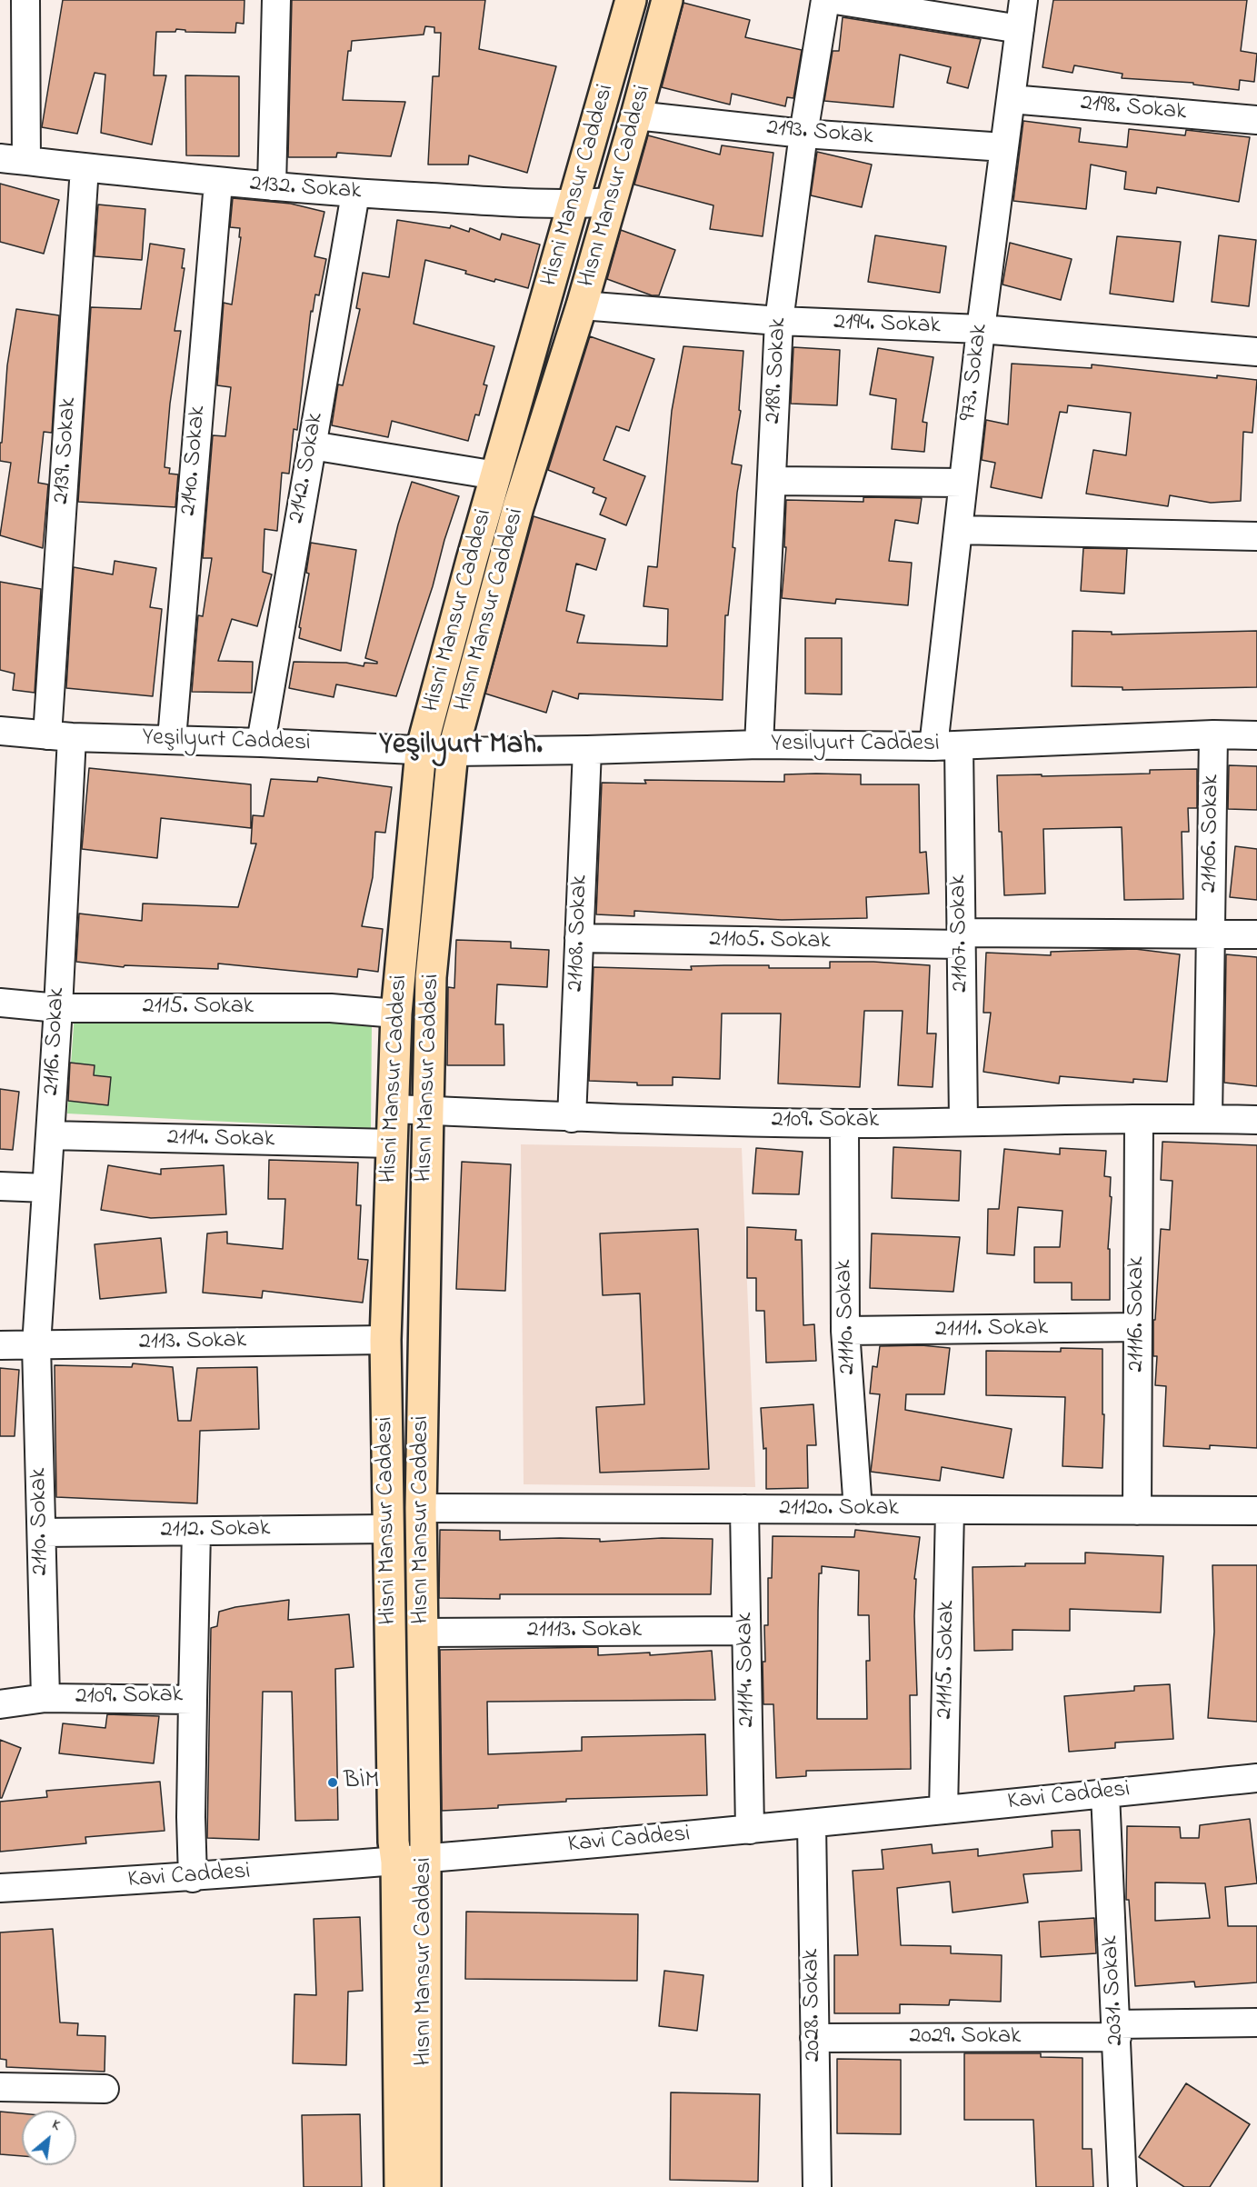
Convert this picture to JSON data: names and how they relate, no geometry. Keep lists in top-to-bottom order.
{
  "streets": {
    "main road": ["Hisni Mansur Caddesi", "Hısnı Mansur Caddesi"],
    "street": [
      "2198. Sokak",
      "2193. Sokak",
      "2132. Sokak",
      "2194. Sokak",
      "2189. Sokak",
      "973. Sokak",
      "2139. Sokak",
      "2140. Sokak",
      "2142. Sokak",
      "Yeşilyurt Caddesi",
      "Yesilyurt Caddesi",
      "21106. Sokak",
      "21108. Sokak",
      "21107. Sokak",
      "21105. Sokak",
      "2115. Sokak",
      "2116. Sokak",
      "2109. Sokak",
      "2114. Sokak",
      "21116. Sokak",
      "21110. Sokak",
      "21111. Sokak",
      "2113. Sokak",
      "21120. Sokak",
      "2110. Sokak",
      "2112. Sokak",
      "21113. Sokak",
      "21115. Sokak",
      "21114. Sokak",
      "Kavi Caddesi",
      "2031. Sokak",
      "2028. Sokak",
      "2029. Sokak"
    ]
  },
  "crossings": [
    ["2198. Sokak", "973. Sokak"],
    ["2193. Sokak", "Hısnı Mansur Caddesi"],
    ["2193. Sokak", "2189. Sokak"],
    ["2193. Sokak", "973. Sokak"],
    ["Hisni Mansur Caddesi", "Hısnı Mansur Caddesi"],
    ["Hisni Mansur Caddesi", "2132. Sokak"],
    ["Hisni Mansur Caddesi", "Yeşilyurt Caddesi"],
    ["Hisni Mansur Caddesi", "2115. Sokak"],
    ["Hisni Mansur Caddesi", "2109. Sokak"],
    ["Hisni Mansur Caddesi", "2114. Sokak"],
    ["Hisni Mansur Caddesi", "2113. Sokak"],
    ["Hisni Mansur Caddesi", "2112. Sokak"],
    ["Hisni Mansur Caddesi", "Kavi Caddesi"],
    ["Hısnı Mansur Caddesi", "2132. Sokak"],
    ["Hısnı Mansur Caddesi", "2194. Sokak"],
    ["Hısnı Mansur Caddesi", "Yeşilyurt Caddesi"],
    ["Hısnı Mansur Caddesi", "Yesilyurt Caddesi"],
    ["Hısnı Mansur Caddesi", "2109. Sokak"],
    ["Hısnı Mansur Caddesi", "21120. Sokak"],
    ["Hısnı Mansur Caddesi", "21113. Sokak"],
    ["Hısnı Mansur Caddesi", "Kavi Caddesi"],
    ["2132. Sokak", "2139. Sokak"],
    ["2132. Sokak", "2140. Sokak"],
    ["2132. Sokak", "2142. Sokak"],
    ["2194. Sokak", "2189. Sokak"],
    ["2194. Sokak", "973. Sokak"],
    ["2189. Sokak", "Yesilyurt Caddesi"],
    ["973. Sokak", "Yesilyurt Caddesi"],
    ["973. Sokak", "21107. Sokak"],
    ["2139. Sokak", "Yeşilyurt Caddesi"],
    ["2139. Sokak", "2116. Sokak"],
    ["2140. Sokak", "Yeşilyurt Caddesi"],
    ["2142. Sokak", "Yeşilyurt Caddesi"],
    ["Yeşilyurt Caddesi", "Yesilyurt Caddesi"],
    ["Yeşilyurt Caddesi", "2116. Sokak"],
    ["Yesilyurt Caddesi", "21106. Sokak"],
    ["Yesilyurt Caddesi", "21108. Sokak"],
    ["Yesilyurt Caddesi", "21107. Sokak"],
    ["21106. Sokak", "21105. Sokak"],
    ["21106. Sokak", "2109. Sokak"],
    ["21108. Sokak", "21105. Sokak"],
    ["21108. Sokak", "2109. Sokak"],
    ["21107. Sokak", "21105. Sokak"],
    ["21107. Sokak", "2109. Sokak"],
    ["2115. Sokak", "2116. Sokak"],
    ["2116. Sokak", "2114. Sokak"],
    ["2116. Sokak", "2113. Sokak"],
    ["2116. Sokak", "2110. Sokak"],
    ["2109. Sokak", "21116. Sokak"],
    ["2109. Sokak", "21110. Sokak"],
    ["2109. Sokak", "2110. Sokak"],
    ["2109. Sokak", "2112. Sokak"],
    ["21116. Sokak", "21111. Sokak"],
    ["21116. Sokak", "21120. Sokak"],
    ["21110. Sokak", "21111. Sokak"],
    ["21110. Sokak", "21120. Sokak"],
    ["2113. Sokak", "2110. Sokak"],
    ["21120. Sokak", "21115. Sokak"],
    ["21120. Sokak", "21114. Sokak"],
    ["2110. Sokak", "2112. Sokak"],
    ["21113. Sokak", "21114. Sokak"],
    ["21115. Sokak", "Kavi Caddesi"],
    ["21114. Sokak", "Kavi Caddesi"],
    ["Kavi Caddesi", "2031. Sokak"],
    ["Kavi Caddesi", "2028. Sokak"],
    ["2031. Sokak", "2029. Sokak"],
    ["2028. Sokak", "2029. Sokak"]
  ],
  "districts": ["Yeşilyurt Mah."],
  "places": ["BİM"],
  "north": "top right"
}
